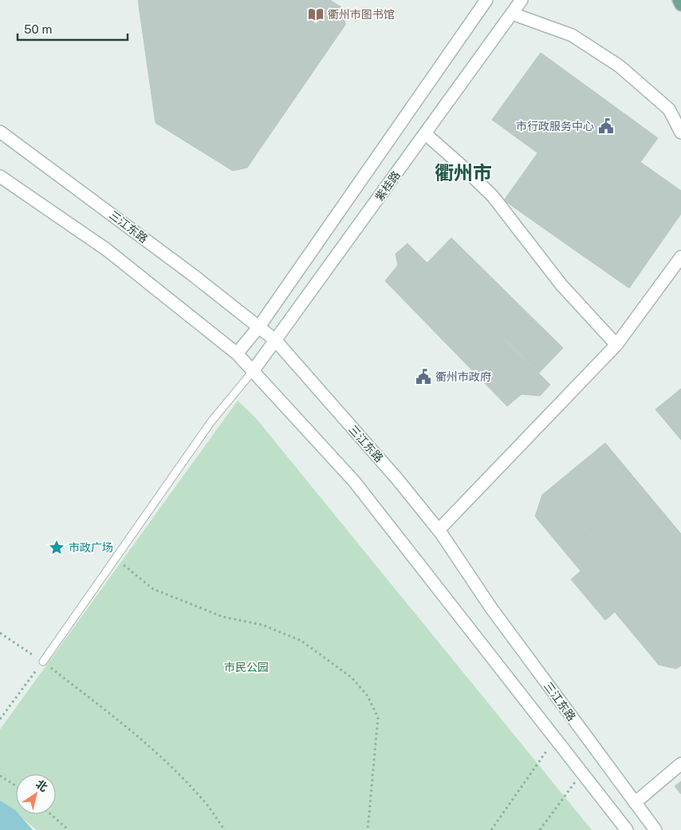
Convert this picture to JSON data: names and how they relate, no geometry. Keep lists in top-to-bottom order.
{
  "streets": {
    "main road": ["紫桂路", "三江东路"]
  },
  "crossings": [
    ["紫桂路", "三江东路"]
  ],
  "districts": ["衢州市"],
  "parks": ["市民公园"],
  "places": {
    "library": ["衢州市图书馆"],
    "public building": ["市行政服务中心", "衢州市政府"],
    "place": ["市政广场"]
  },
  "scale_bar": "50 m",
  "north": "top right"
}
